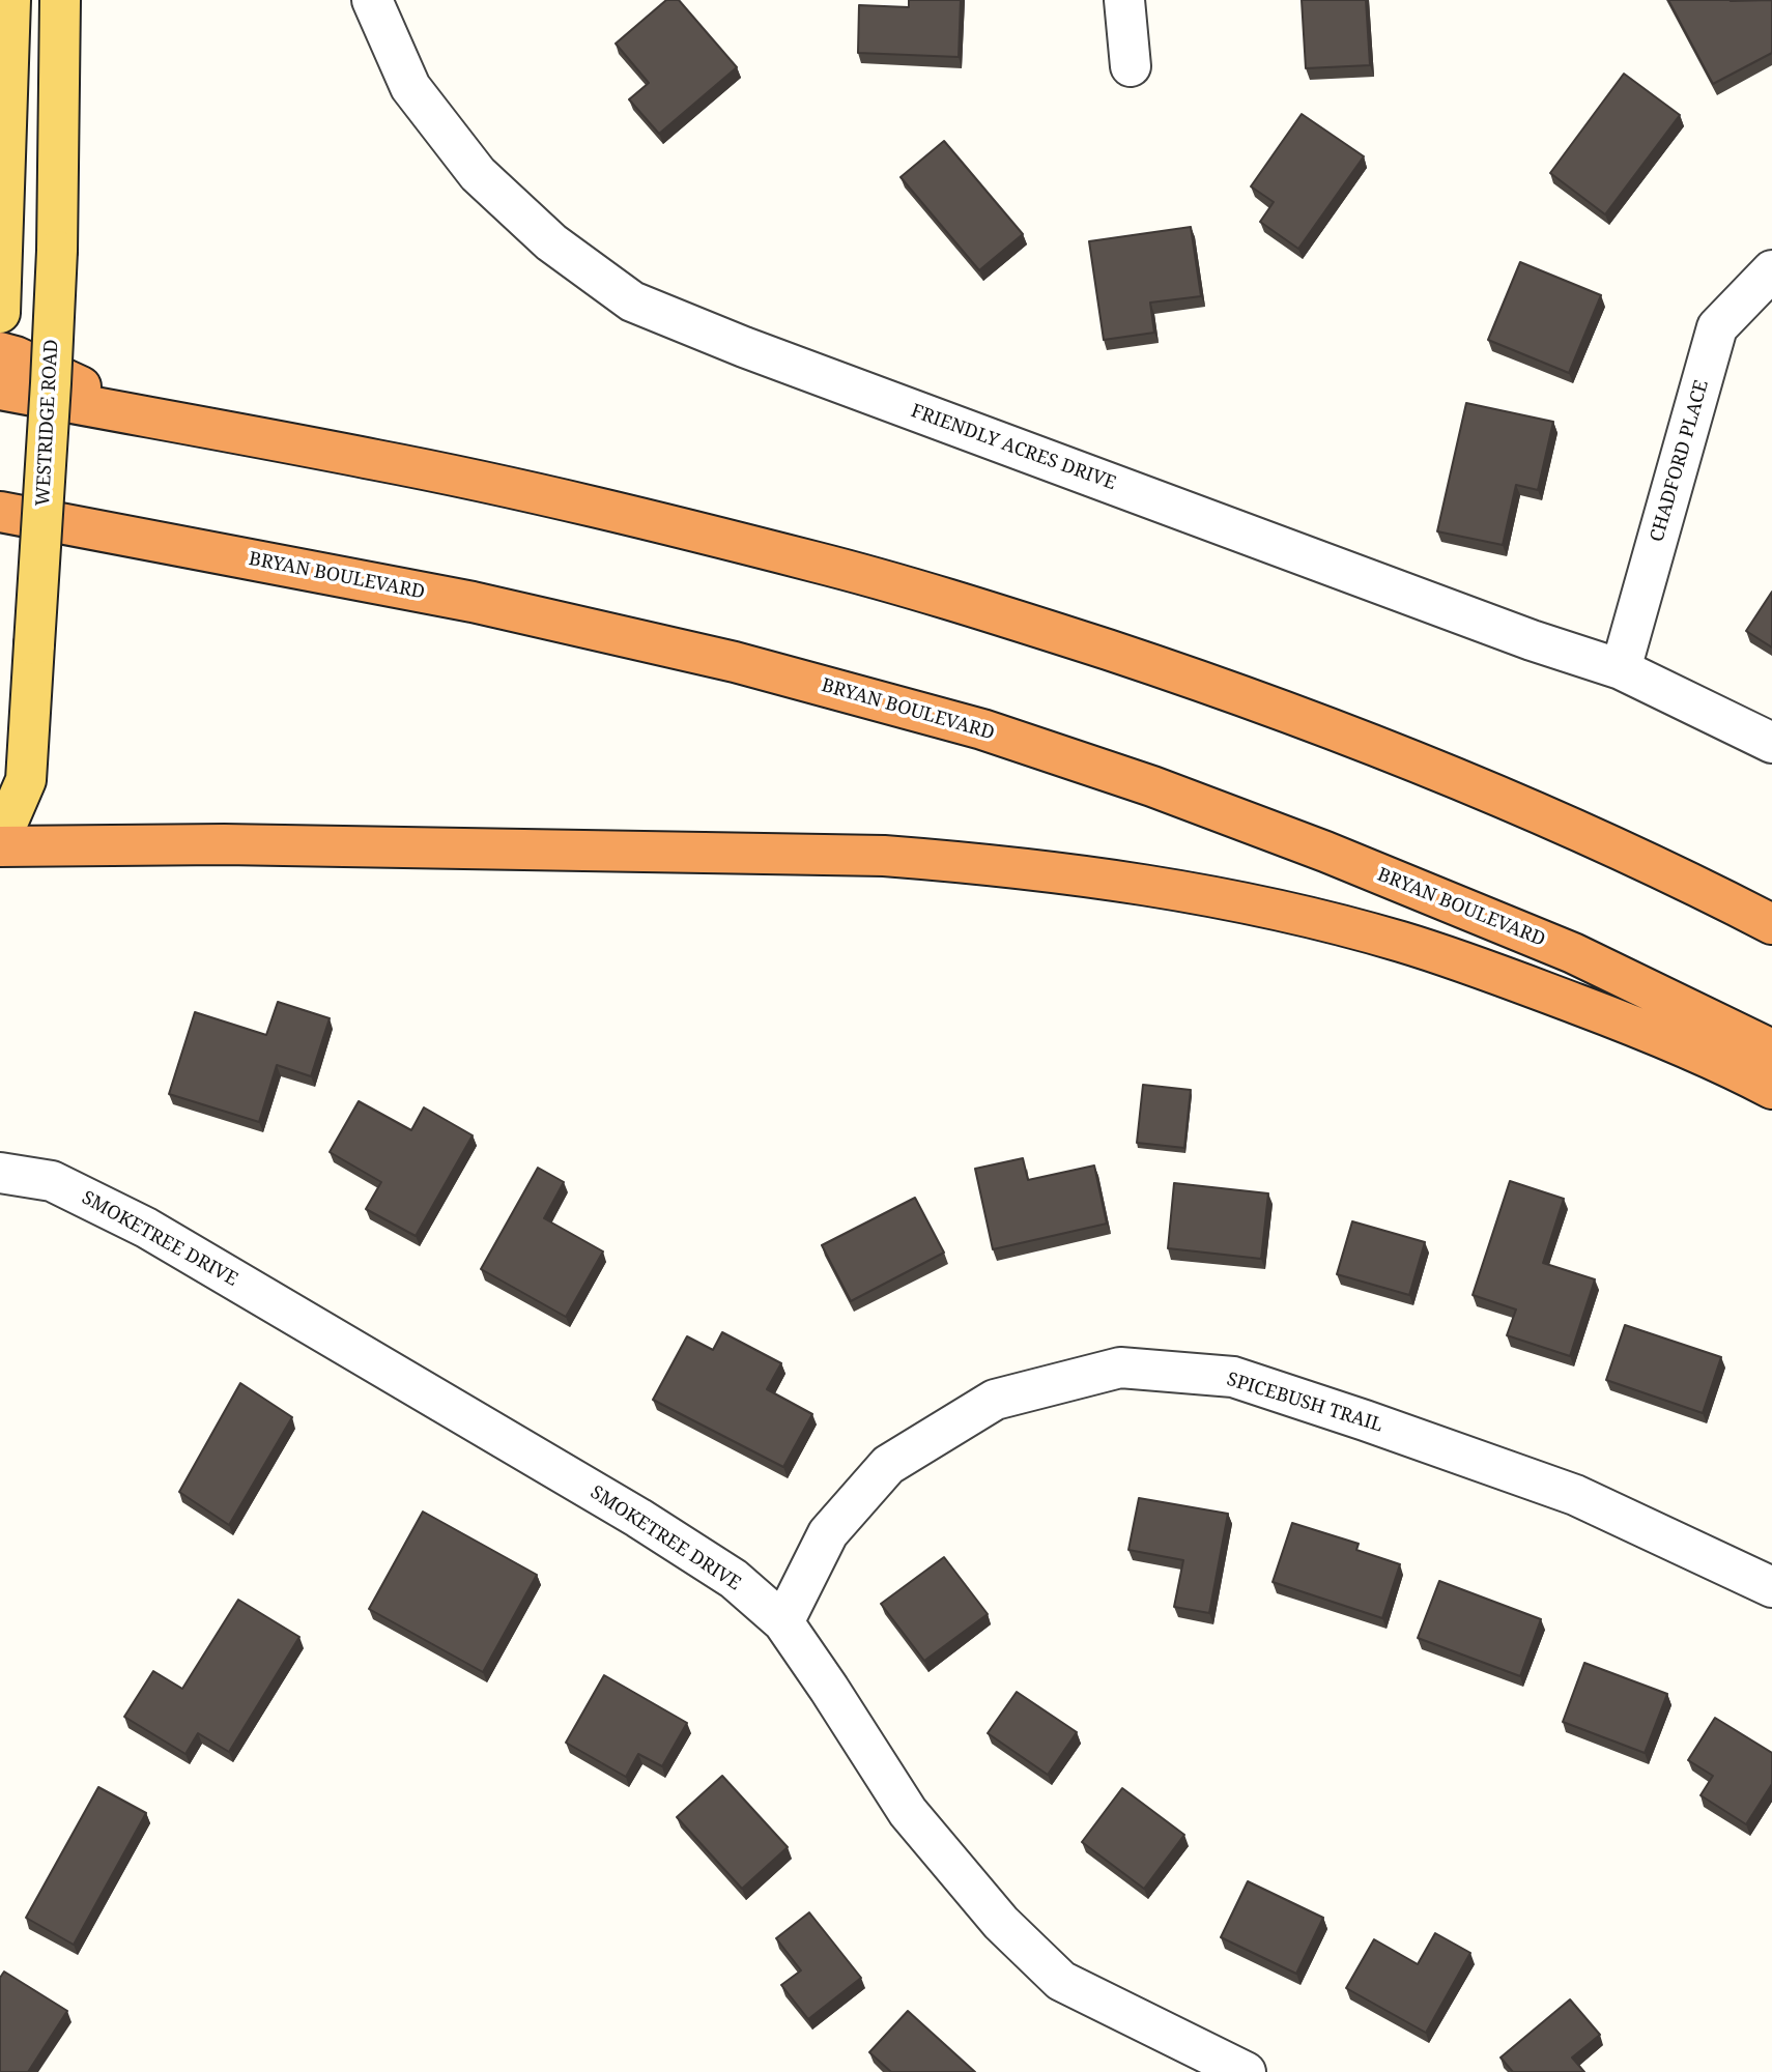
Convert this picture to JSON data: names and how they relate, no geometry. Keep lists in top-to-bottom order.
{
  "streets": {
    "highway": ["BRYAN BOULEVARD"],
    "main road": ["WESTRIDGE ROAD"],
    "street": [
      "FRIENDLY ACRES DRIVE",
      "CHADFORD PLACE",
      "SMOKETREE DRIVE",
      "SPICEBUSH TRAIL"
    ]
  },
  "crossings": [
    ["FRIENDLY ACRES DRIVE", "CHADFORD PLACE"],
    ["SMOKETREE DRIVE", "SPICEBUSH TRAIL"]
  ]
}
